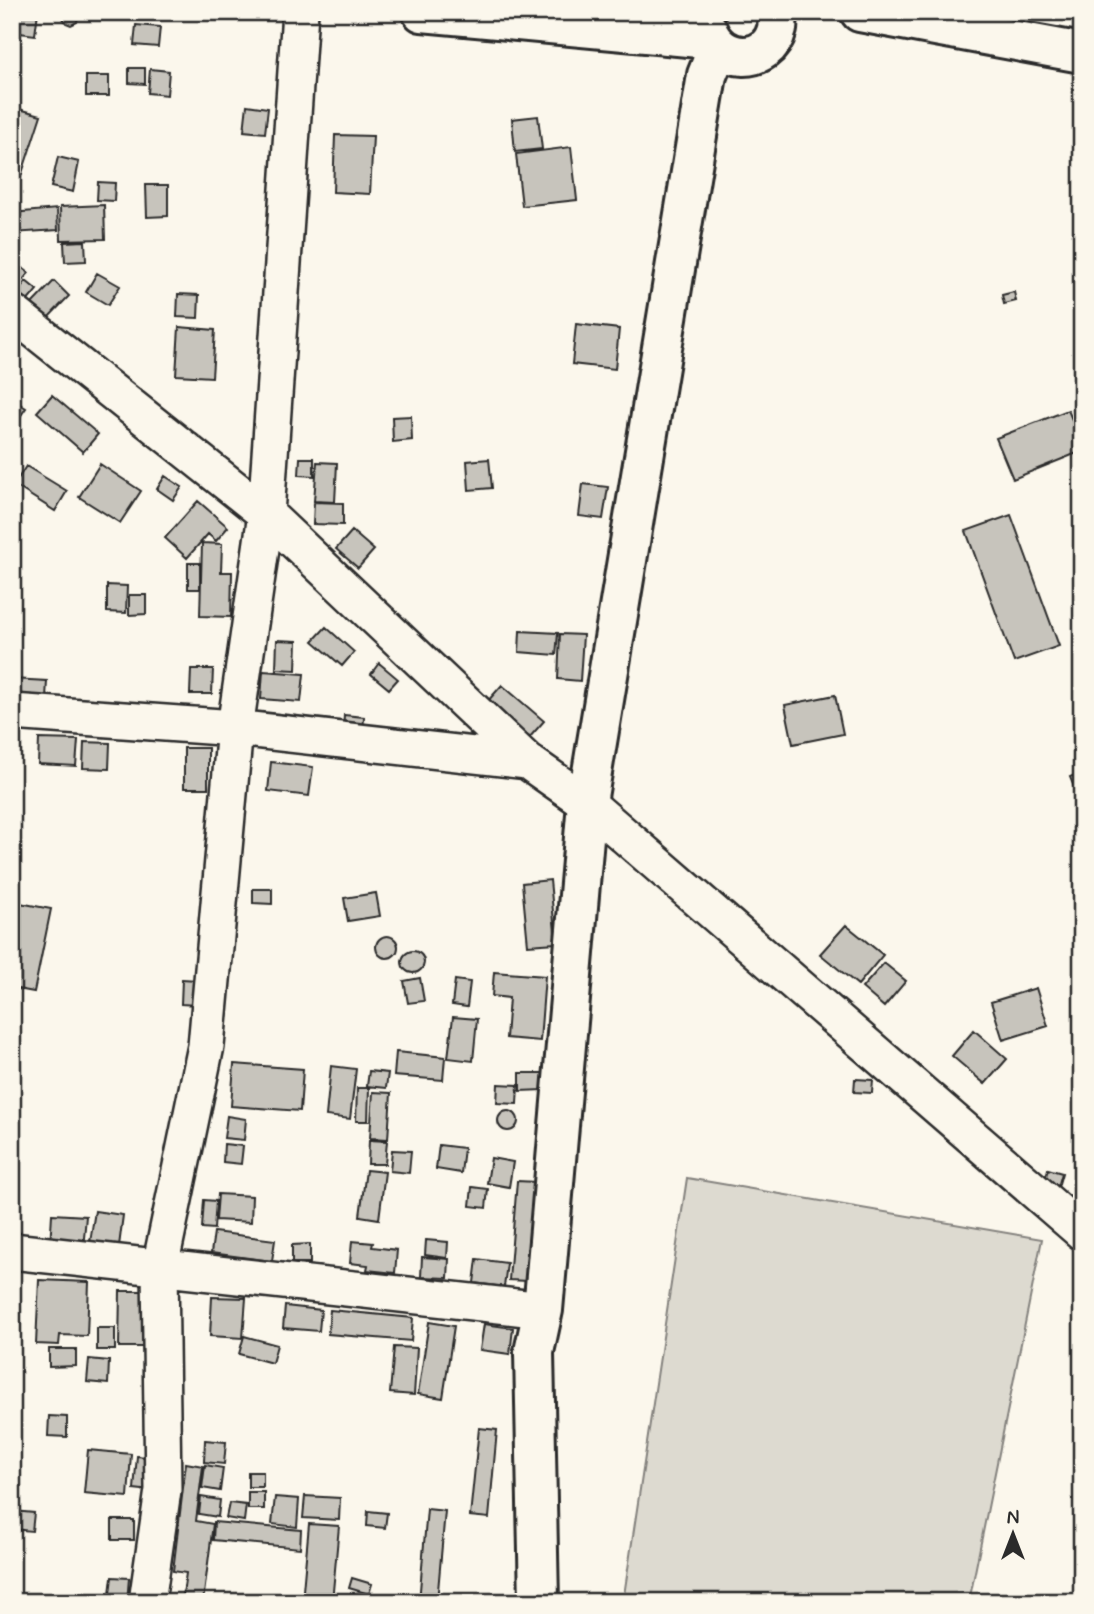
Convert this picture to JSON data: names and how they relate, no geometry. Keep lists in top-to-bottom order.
{
  "north": "top"
}
